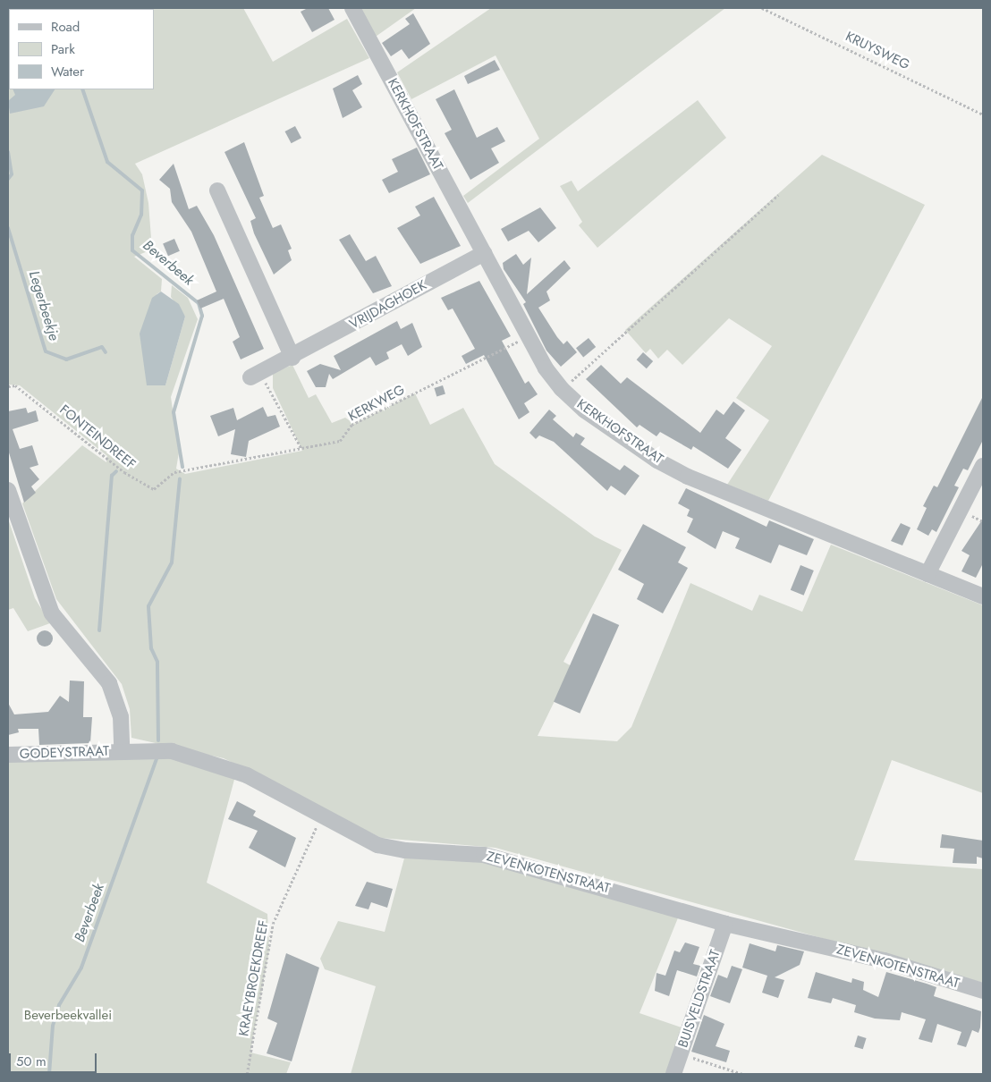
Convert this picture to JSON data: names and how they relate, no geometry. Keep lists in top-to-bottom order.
{
  "streets": {
    "street": [
      "KERKHOFSTRAAT",
      "VRIJDAGHOEK",
      "GODEYSTRAAT",
      "ZEVENKOTENSTRAAT",
      "BUISVELDSTRAAT"
    ],
    "path": [
      "KRUYSWEG",
      "KERKWEG",
      "FONTEINDREEF",
      "KRAEYBROEKDREEF"
    ]
  },
  "crossings": [
    ["KERKHOFSTRAAT", "VRIJDAGHOEK"],
    ["KERKHOFSTRAAT", "KERKWEG"],
    ["KERKWEG", "FONTEINDREEF"],
    ["GODEYSTRAAT", "ZEVENKOTENSTRAAT"],
    ["ZEVENKOTENSTRAAT", "KRAEYBROEKDREEF"],
    ["ZEVENKOTENSTRAAT", "BUISVELDSTRAAT"]
  ],
  "water": ["Beverbeek", "Legerbeekje"],
  "parks": ["Beverbeekvallei"],
  "legend": ["Road", "Park", "Water"],
  "scale_bar": "50 m"
}
